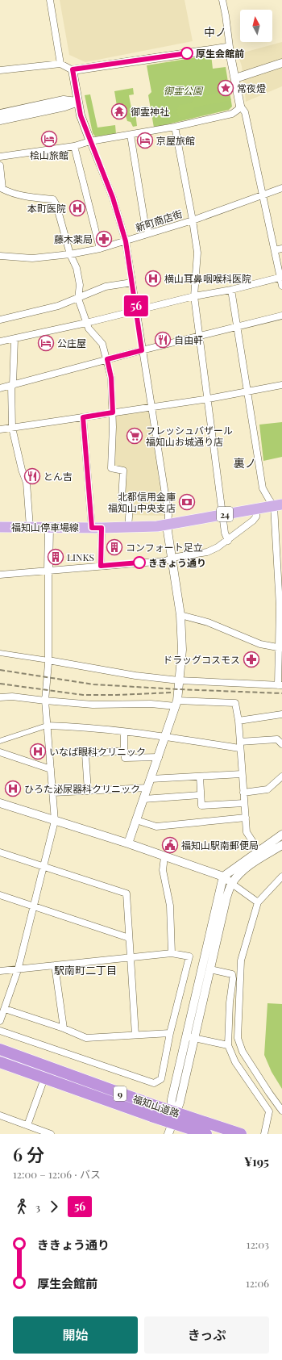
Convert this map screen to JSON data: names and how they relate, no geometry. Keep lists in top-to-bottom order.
{
  "streets": {
    "highway": ["9", "福知山道路"],
    "main road": ["24", "福知山停車場線"],
    "street": ["新町商店街"]
  },
  "districts": ["中ノ", "裏ノ", "駅南町二丁目"],
  "parks": ["御霊公園"],
  "places": {
    "other": ["厚生会館前", "ききょう通り"],
    "place": ["常夜燈"],
    "temple": ["御霊神社"],
    "hotel": ["桧山旅館", "京屋旅館", "公庄屋"],
    "hospital": [
      "本町医院",
      "横山耳鼻咽喉科医院",
      "いなば眼科クリニック",
      "ひろた泌尿器科クリニック"
    ],
    "pharmacy": ["藤木薬局", "ドラッグコスモス"],
    "restaurant": ["自由軒", "とん吉"],
    "supermarket": ["フレッシュバザール 福知山お城通り店"],
    "bank": ["北都信用金庫 福知山中央支店"],
    "building": ["コンフォート足立", "LINKS"],
    "public building": ["福知山駅南郵便局"]
  },
  "lines": ["bus line 56"],
  "north": "top",
  "page": {
    "on_map": "56",
    "heading": ["6 分", "12:00 – 12:06 · バス", "¥195"],
    "legs": ["3", "56"],
    "list": [
      {
        "name": "ききょう通り",
        "value": "12:03"
      },
      {
        "name": "厚生会館前",
        "value": "12:06"
      }
    ],
    "buttons": ["開始", "きっぷ"]
  }
}
